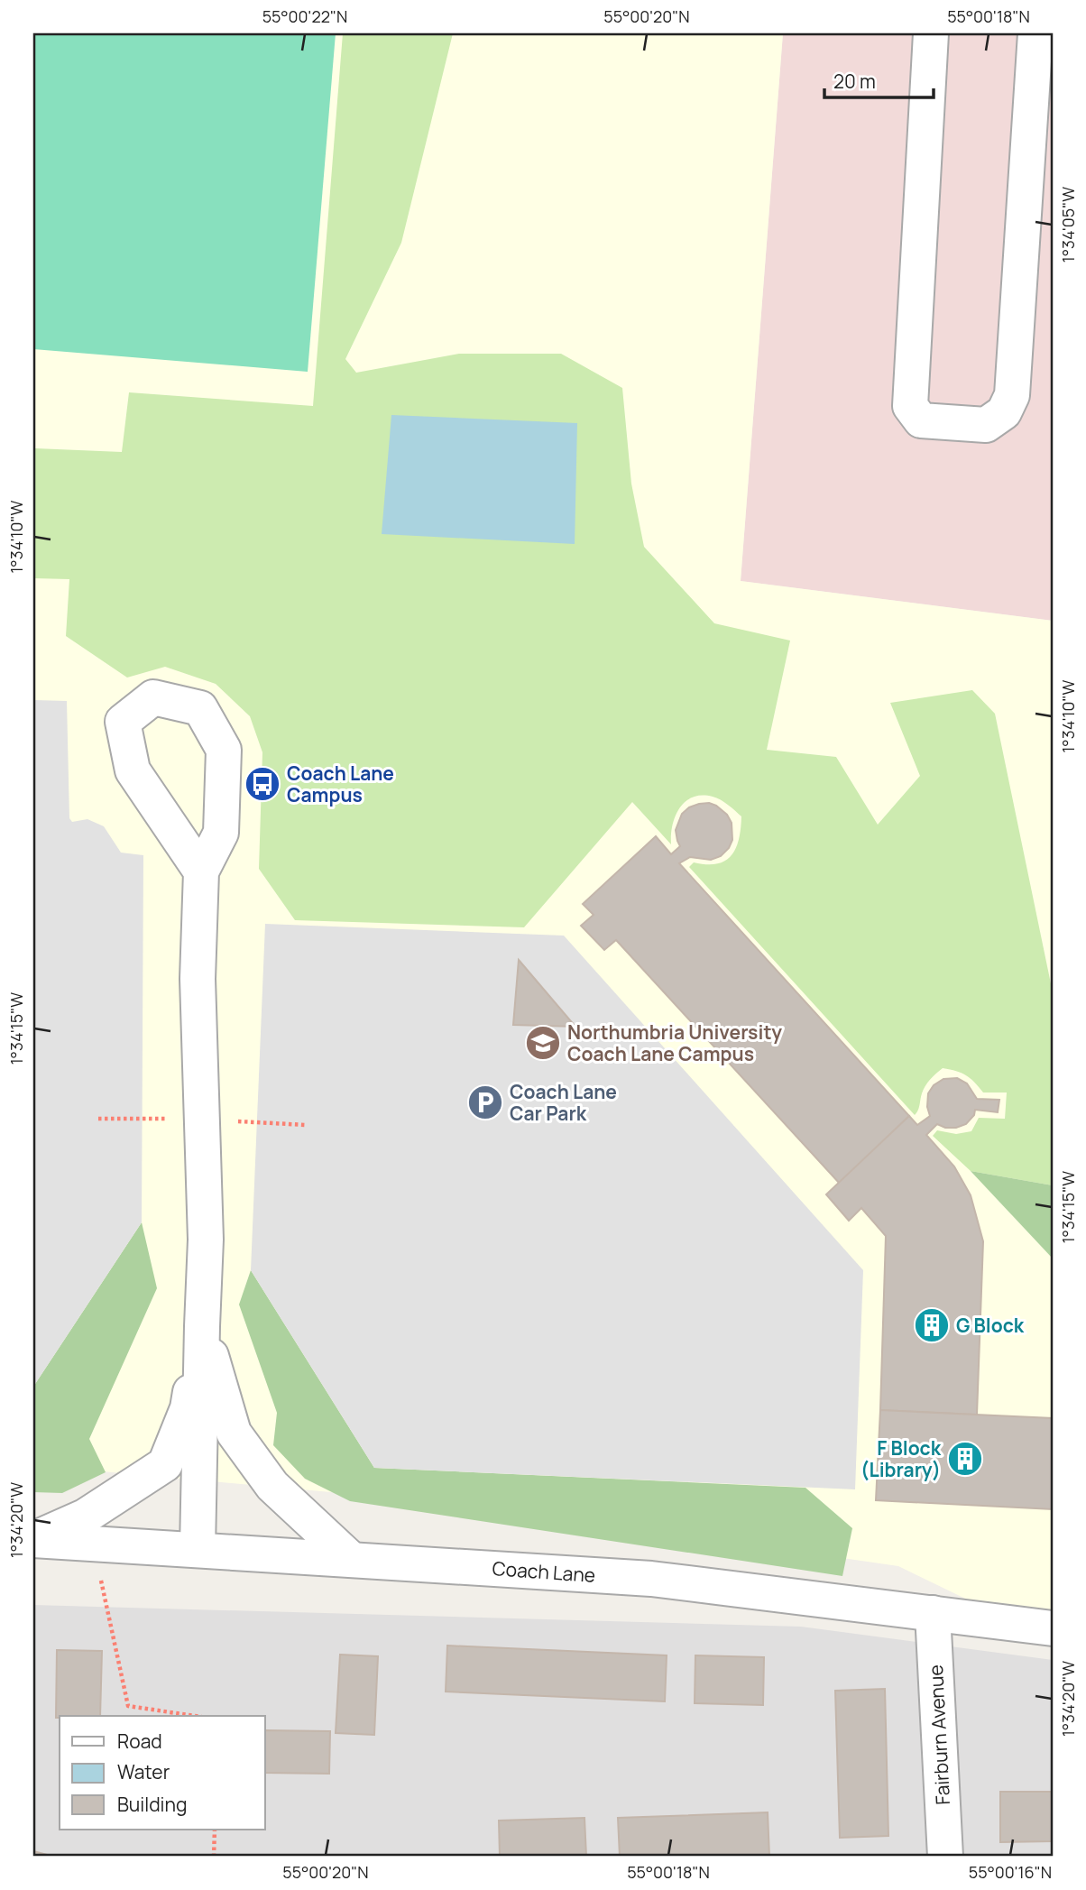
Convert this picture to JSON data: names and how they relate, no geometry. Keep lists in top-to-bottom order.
{
  "streets": {
    "street": ["Coach Lane", "Fairburn Avenue"]
  },
  "crossings": [
    ["Coach Lane", "Fairburn Avenue"]
  ],
  "places": {
    "bus stop": ["Coach Lane Campus"],
    "school or university": ["Northumbria University Coach Lane Campus"],
    "parking": ["Coach Lane Car Park"],
    "building": ["G Block", "F Block (Library)"]
  },
  "legend": ["Road", "Water", "Building"],
  "scale_bar": "20 m",
  "coordinates": [
    "55°00'22\"N",
    "55°00'20\"N",
    "55°00'18\"N",
    "1°34'05\"W",
    "1°34'10\"W",
    "1°34'15\"W",
    "1°34'20\"W",
    "55°00'16\"N"
  ]
}
